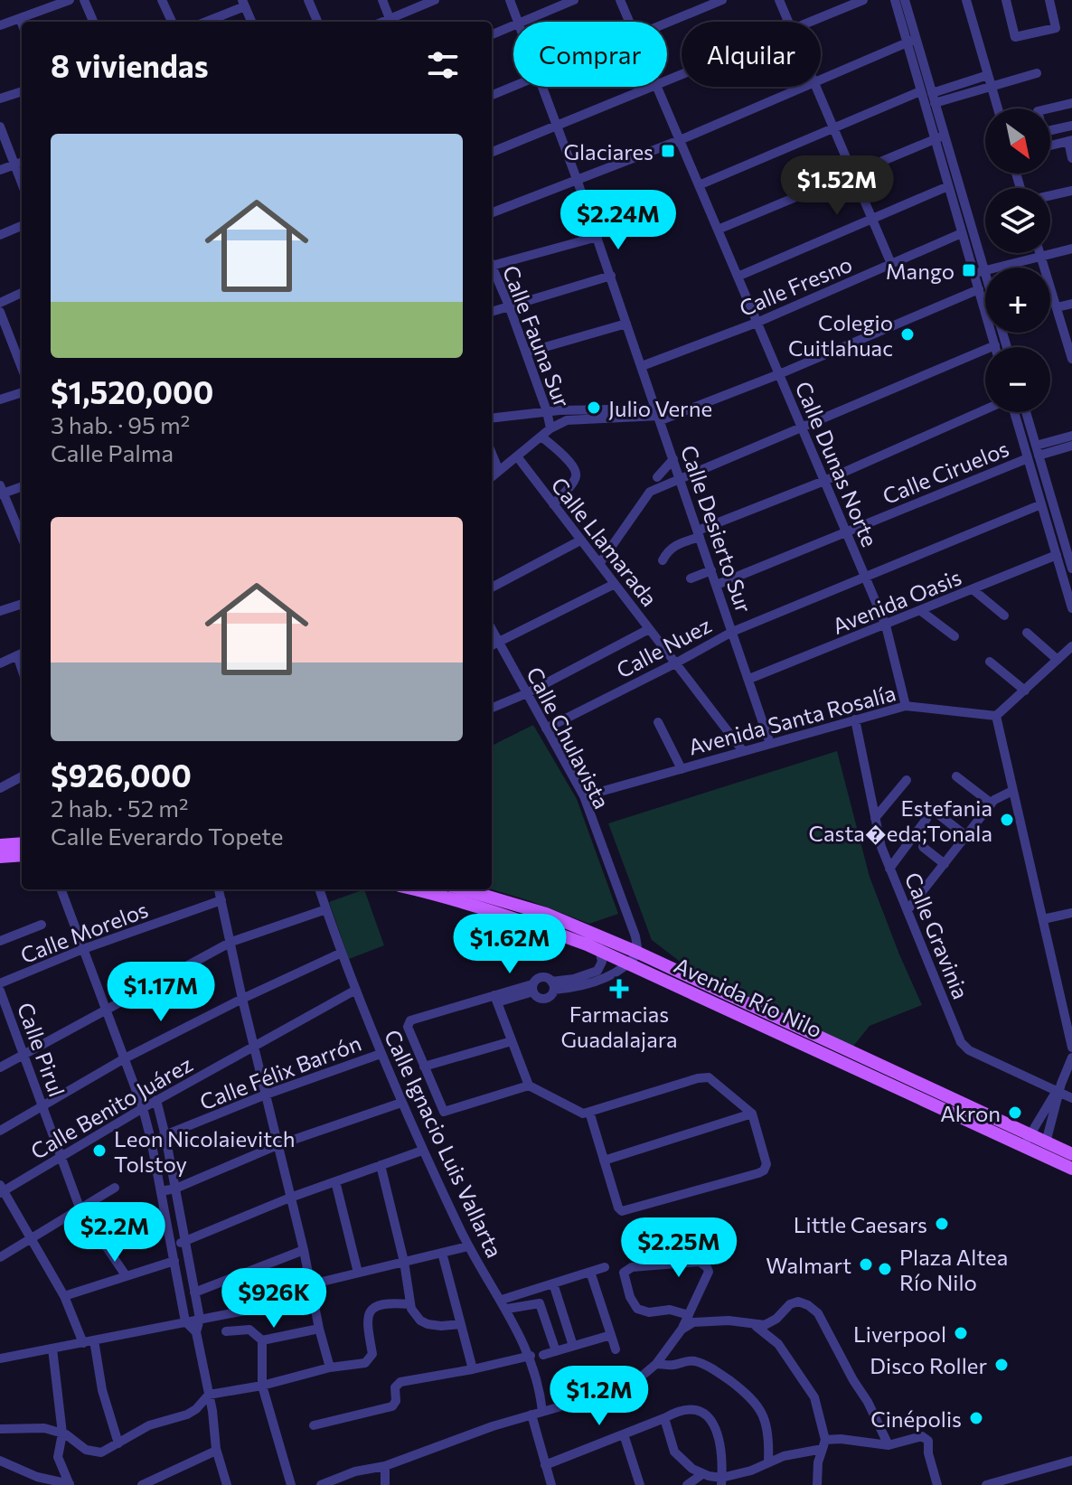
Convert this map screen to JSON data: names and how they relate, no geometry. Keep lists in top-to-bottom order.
{
  "streets": {
    "main road": ["Avenida Río Nilo"],
    "street": [
      "Calle Fresno",
      "Calle Fauna Sur",
      "Calle Dunas Norte",
      "Calle Ciruelos",
      "Calle Desierto Sur",
      "Calle Llamarada",
      "Avenida Oasis",
      "Calle Nuez",
      "Avenida Santa Rosalía",
      "Calle Chulavista",
      "Calle Morelos",
      "Calle Gravinia",
      "Calle Pirul",
      "Calle Félix Barrón",
      "Calle Benito Juárez",
      "Calle Ignacio Luis Vallarta"
    ]
  },
  "crossings": [
    ["Calle Fresno", "Calle Dunas Norte"],
    ["Calle Fresno", "Calle Desierto Sur"],
    ["Calle Dunas Norte", "Calle Ciruelos"],
    ["Calle Dunas Norte", "Avenida Oasis"],
    ["Calle Dunas Norte", "Calle Nuez"],
    ["Calle Dunas Norte", "Avenida Santa Rosalía"],
    ["Calle Ciruelos", "Calle Desierto Sur"],
    ["Calle Desierto Sur", "Avenida Oasis"],
    ["Calle Desierto Sur", "Calle Nuez"],
    ["Calle Desierto Sur", "Avenida Santa Rosalía"],
    ["Calle Llamarada", "Calle Nuez"],
    ["Calle Llamarada", "Avenida Santa Rosalía"],
    ["Calle Nuez", "Calle Chulavista"],
    ["Avenida Santa Rosalía", "Calle Chulavista"],
    ["Avenida Santa Rosalía", "Calle Gravinia"],
    ["Calle Chulavista", "Avenida Río Nilo"],
    ["Calle Pirul", "Calle Benito Juárez"],
    ["Calle Félix Barrón", "Calle Ignacio Luis Vallarta"],
    ["Calle Benito Juárez", "Calle Ignacio Luis Vallarta"]
  ],
  "places": {
    "transit": ["Glaciares", "Mango"],
    "other": [
      "Colegio Cuitlahuac",
      "Julio Verne",
      "Estefania Casta�eda;Tonala",
      "Akron",
      "Leon Nicolaievitch Tolstoy",
      "Little Caesars",
      "Walmart",
      "Plaza Altea Río Nilo",
      "Liverpool",
      "Disco Roller",
      "Cinépolis"
    ],
    "health": ["Farmacias Guadalajara"]
  },
  "north": "bottom right",
  "page": {
    "chip": ["Comprar", "Alquilar"],
    "heading": "8 viviendas",
    "map_buttons": ["+", "−"],
    "list": [
      {
        "name": "$1,520,000",
        "note": "3 hab. · 95 m² · Calle Palma"
      },
      {
        "name": "$926,000",
        "note": "2 hab. · 52 m² · Calle Everardo Topete"
      }
    ],
    "price": [
      "$1.52M",
      "$2.24M",
      "$1.62M",
      "$1.17M",
      "$2.2M",
      "$2.25M",
      "$926K",
      "$1.2M"
    ]
  }
}
